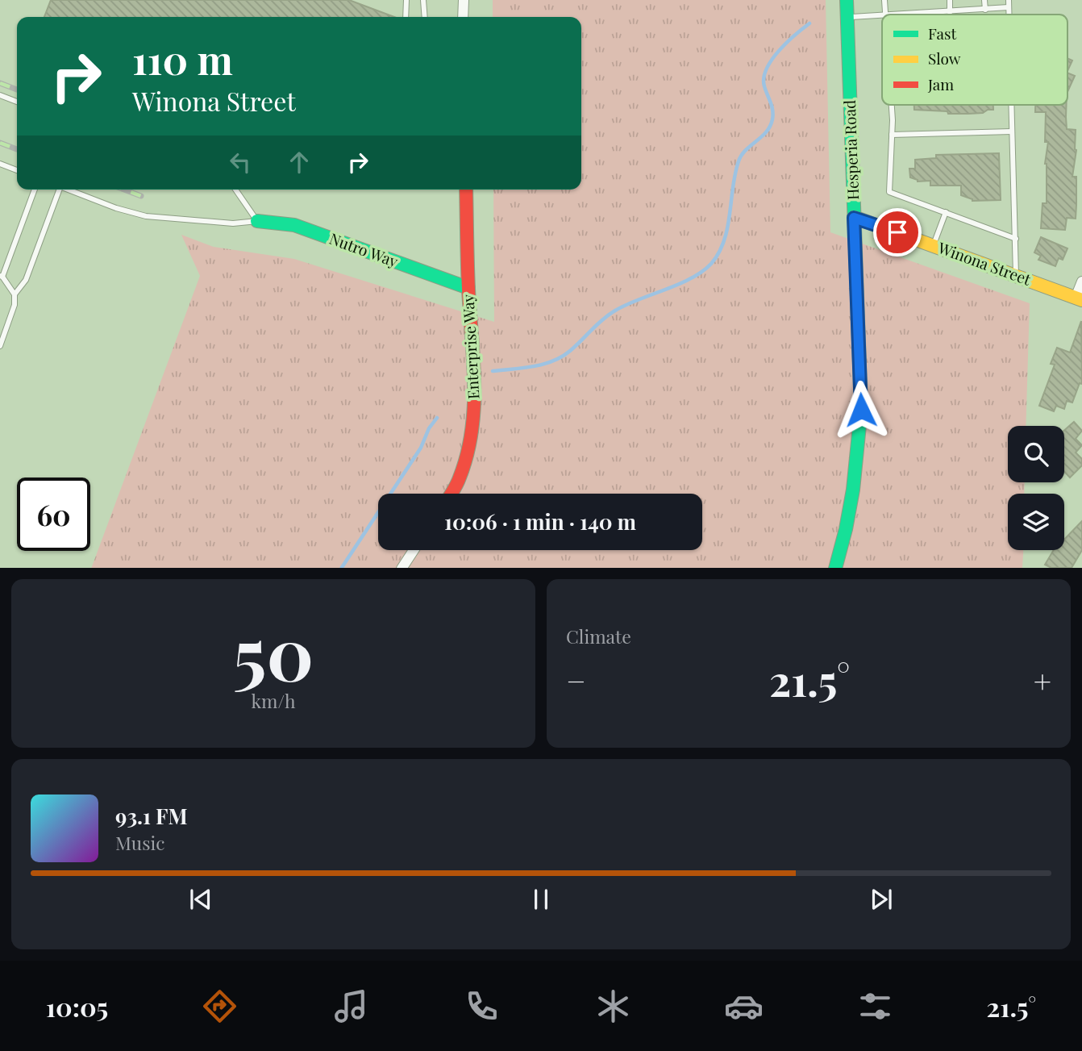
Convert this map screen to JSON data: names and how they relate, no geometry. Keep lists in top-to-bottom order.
{
  "streets": {
    "street": [
      "Hesperia Road",
      "Nutro Way",
      "Winona Street",
      "Enterprise Way"
    ]
  },
  "crossings": [
    ["Hesperia Road", "Winona Street"],
    ["Nutro Way", "Enterprise Way"]
  ],
  "legend": ["Fast", "Slow", "Jam"],
  "page": {
    "turn": ["110 m", "Winona Street"],
    "limit": "60",
    "trip": "10:06 · 1 min · 140 m",
    "tile": [
      ["50", "km/h"],
      "Climate"
    ],
    "heat": ["−", "21.5°", "+"],
    "song": ["93.1 FM", "Music"],
    "tabs": ["10:05", "21.5°"]
  }
}
